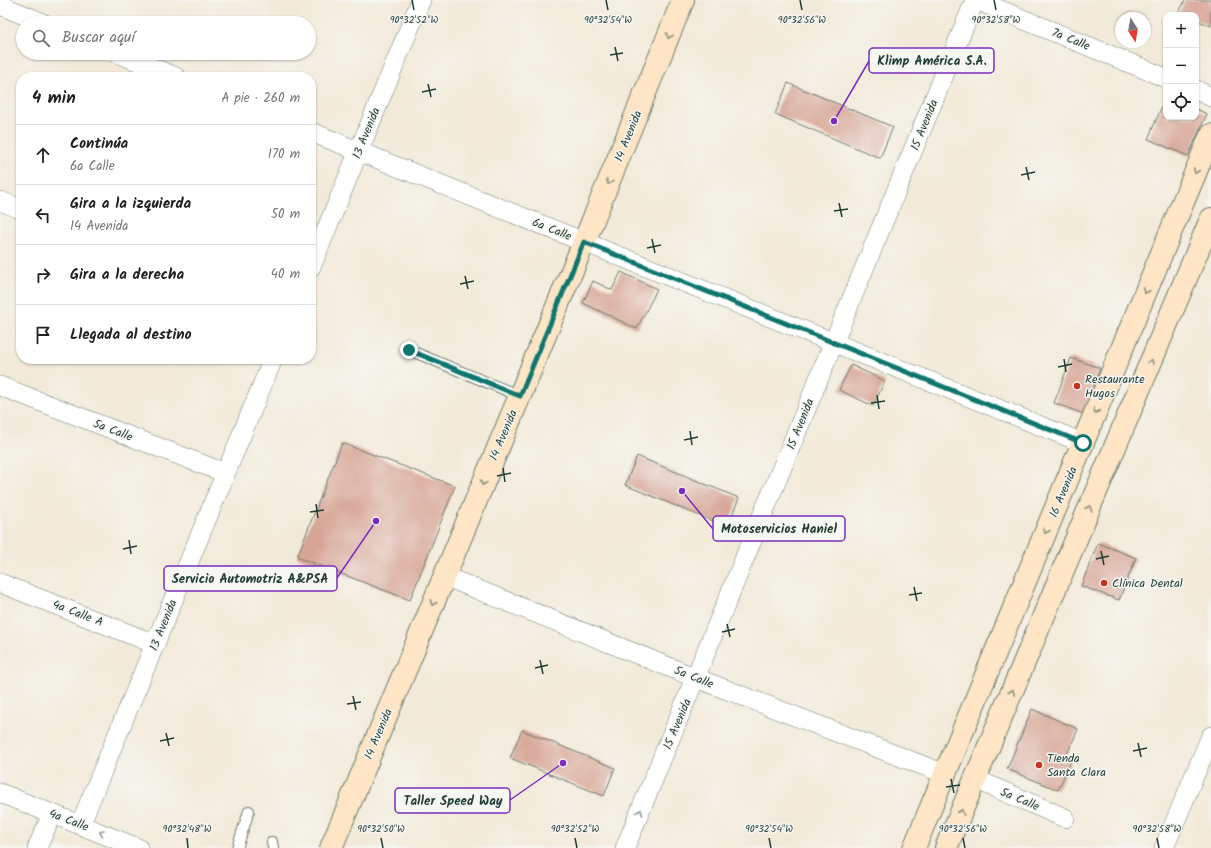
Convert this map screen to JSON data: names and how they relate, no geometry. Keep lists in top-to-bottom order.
{
  "streets": {
    "main road": ["14 Avenida", "16 Avenida"],
    "street": [
      "7a Calle",
      "15 Avenida",
      "13 Avenida",
      "6a Calle",
      "5a Calle",
      "4a Calle A",
      "4a Calle"
    ]
  },
  "crossings": [
    ["7a Calle", "15 Avenida"],
    ["15 Avenida", "6a Calle"],
    ["15 Avenida", "5a Calle"],
    ["13 Avenida", "6a Calle"],
    ["13 Avenida", "5a Calle"],
    ["13 Avenida", "4a Calle A"],
    ["13 Avenida", "4a Calle"],
    ["14 Avenida", "6a Calle"],
    ["14 Avenida", "5a Calle"],
    ["6a Calle", "16 Avenida"],
    ["5a Calle", "16 Avenida"]
  ],
  "one_way": ["14 Avenida", "4a Calle"],
  "places": [
    "Klimp América S.A.",
    "Restaurante Hugos",
    "Motoservicios Haniel",
    "Servicio Automotriz A&PSA",
    "Clínica Dental",
    "Taller Speed Way",
    "Tienda Santa Clara"
  ],
  "north": "bottom",
  "page": {
    "map_buttons": ["+", "−"],
    "search": "Buscar aquí",
    "heading": ["4 min", "A pie · 260 m"],
    "list": [
      ["Continúa", "6a Calle", "170 m"],
      ["Gira a la izquierda", "14 Avenida", "50 m"],
      ["Gira a la derecha", "40 m"],
      "Llegada al destino"
    ]
  },
  "coordinates": [
    "90°32'52\"W",
    "90°32'54\"W",
    "90°32'56\"W",
    "90°32'58\"W",
    "90°32'48\"W",
    "90°32'50\"W"
  ]
}
